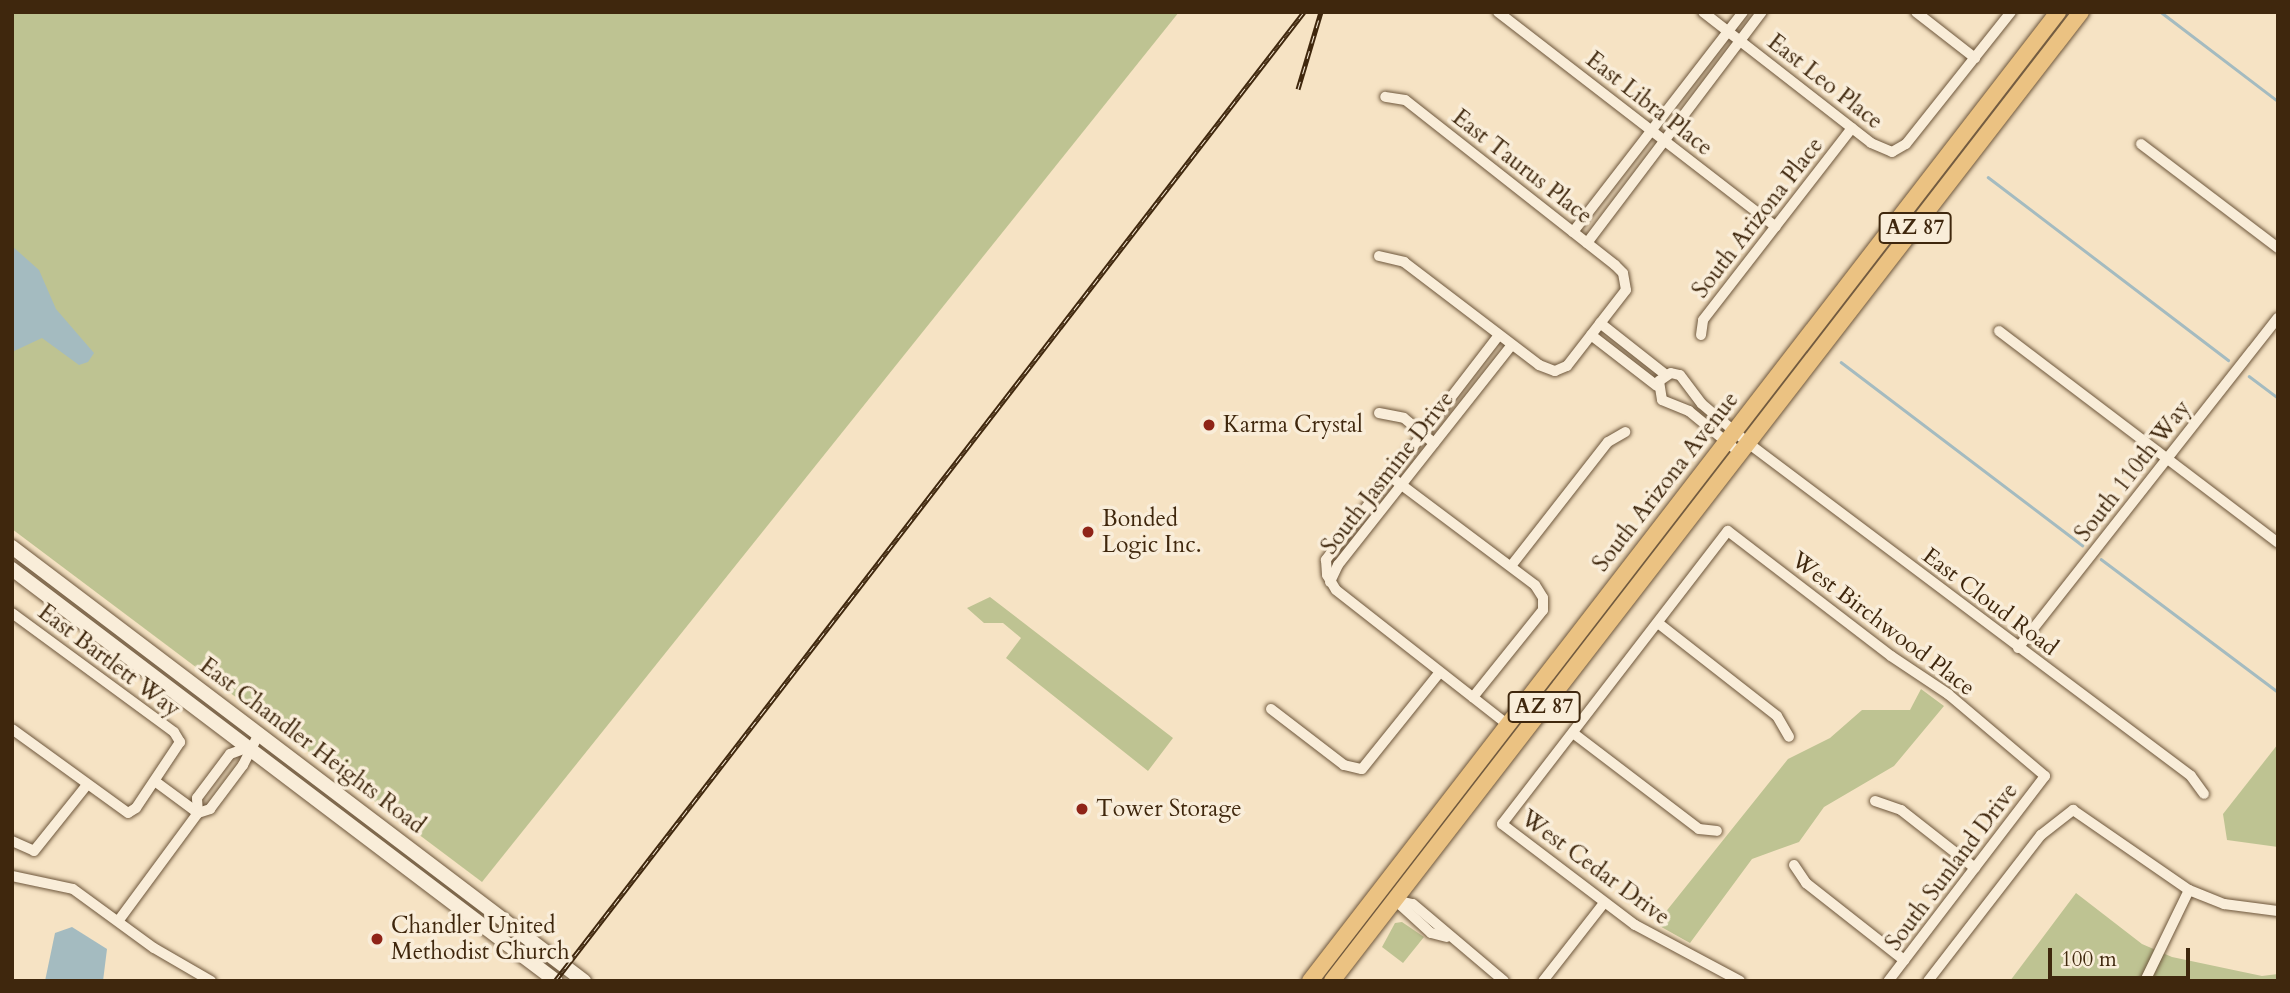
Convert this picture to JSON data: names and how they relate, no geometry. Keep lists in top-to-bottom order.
{
  "streets": {
    "main road": ["AZ 87", "South Arizona Avenue", "East Chandler Heights Road"],
    "street": [
      "East Leo Place",
      "East Libra Place",
      "East Taurus Place",
      "South Arizona Place",
      "South 110th Way",
      "South Jasmine Drive",
      "East Cloud Road",
      "West Birchwood Place",
      "East Bartlett Way",
      "South Sunland Drive",
      "West Cedar Drive"
    ]
  },
  "crossings": [
    ["East Leo Place", "South Arizona Place"],
    ["East Libra Place", "South Arizona Place"],
    ["South 110th Way", "East Cloud Road"],
    ["South Arizona Avenue", "East Cloud Road"],
    ["West Birchwood Place", "South Sunland Drive"]
  ],
  "places": [
    "Karma Crystal",
    "Bonded Logic Inc.",
    "Tower Storage",
    "Chandler United Methodist Church"
  ],
  "scale_bar": "100 m"
}
